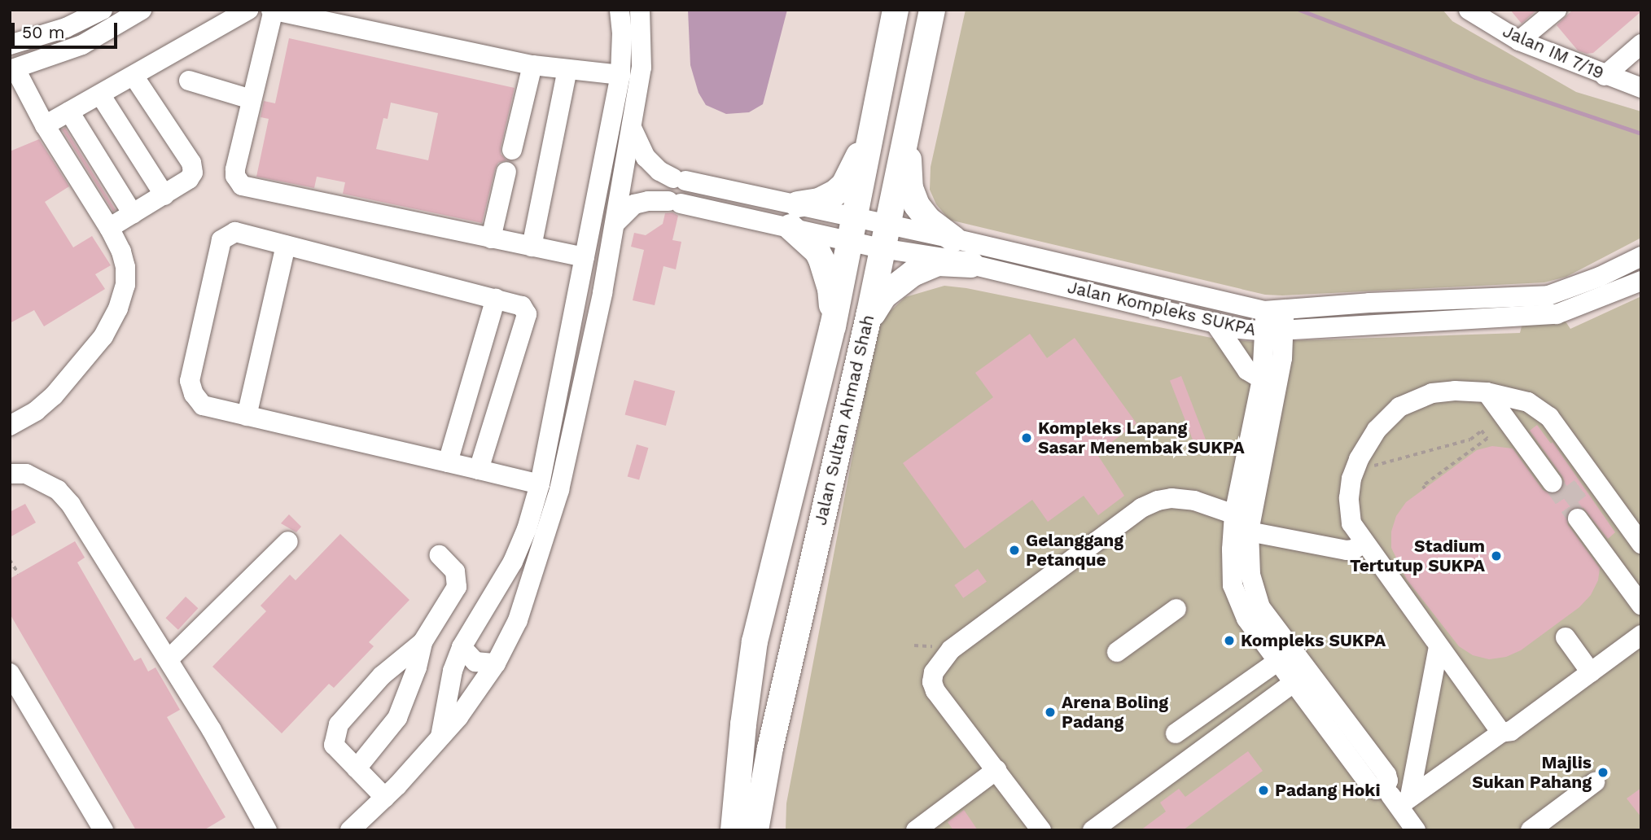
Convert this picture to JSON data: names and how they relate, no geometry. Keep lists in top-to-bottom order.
{
  "streets": {
    "main road": ["Jalan Sultan Ahmad Shah"],
    "street": ["Jalan IM 7/19", "Jalan Kompleks SUKPA"]
  },
  "crossings": [
    ["Jalan Kompleks SUKPA", "Jalan Sultan Ahmad Shah"]
  ],
  "places": [
    "Kompleks Lapang Sasar Menembak SUKPA",
    "Gelanggang Petanque",
    "Stadium Tertutup SUKPA",
    "Kompleks SUKPA",
    "Arena Boling Padang",
    "Majlis Sukan Pahang",
    "Padang Hoki"
  ],
  "scale_bar": "50 m"
}
